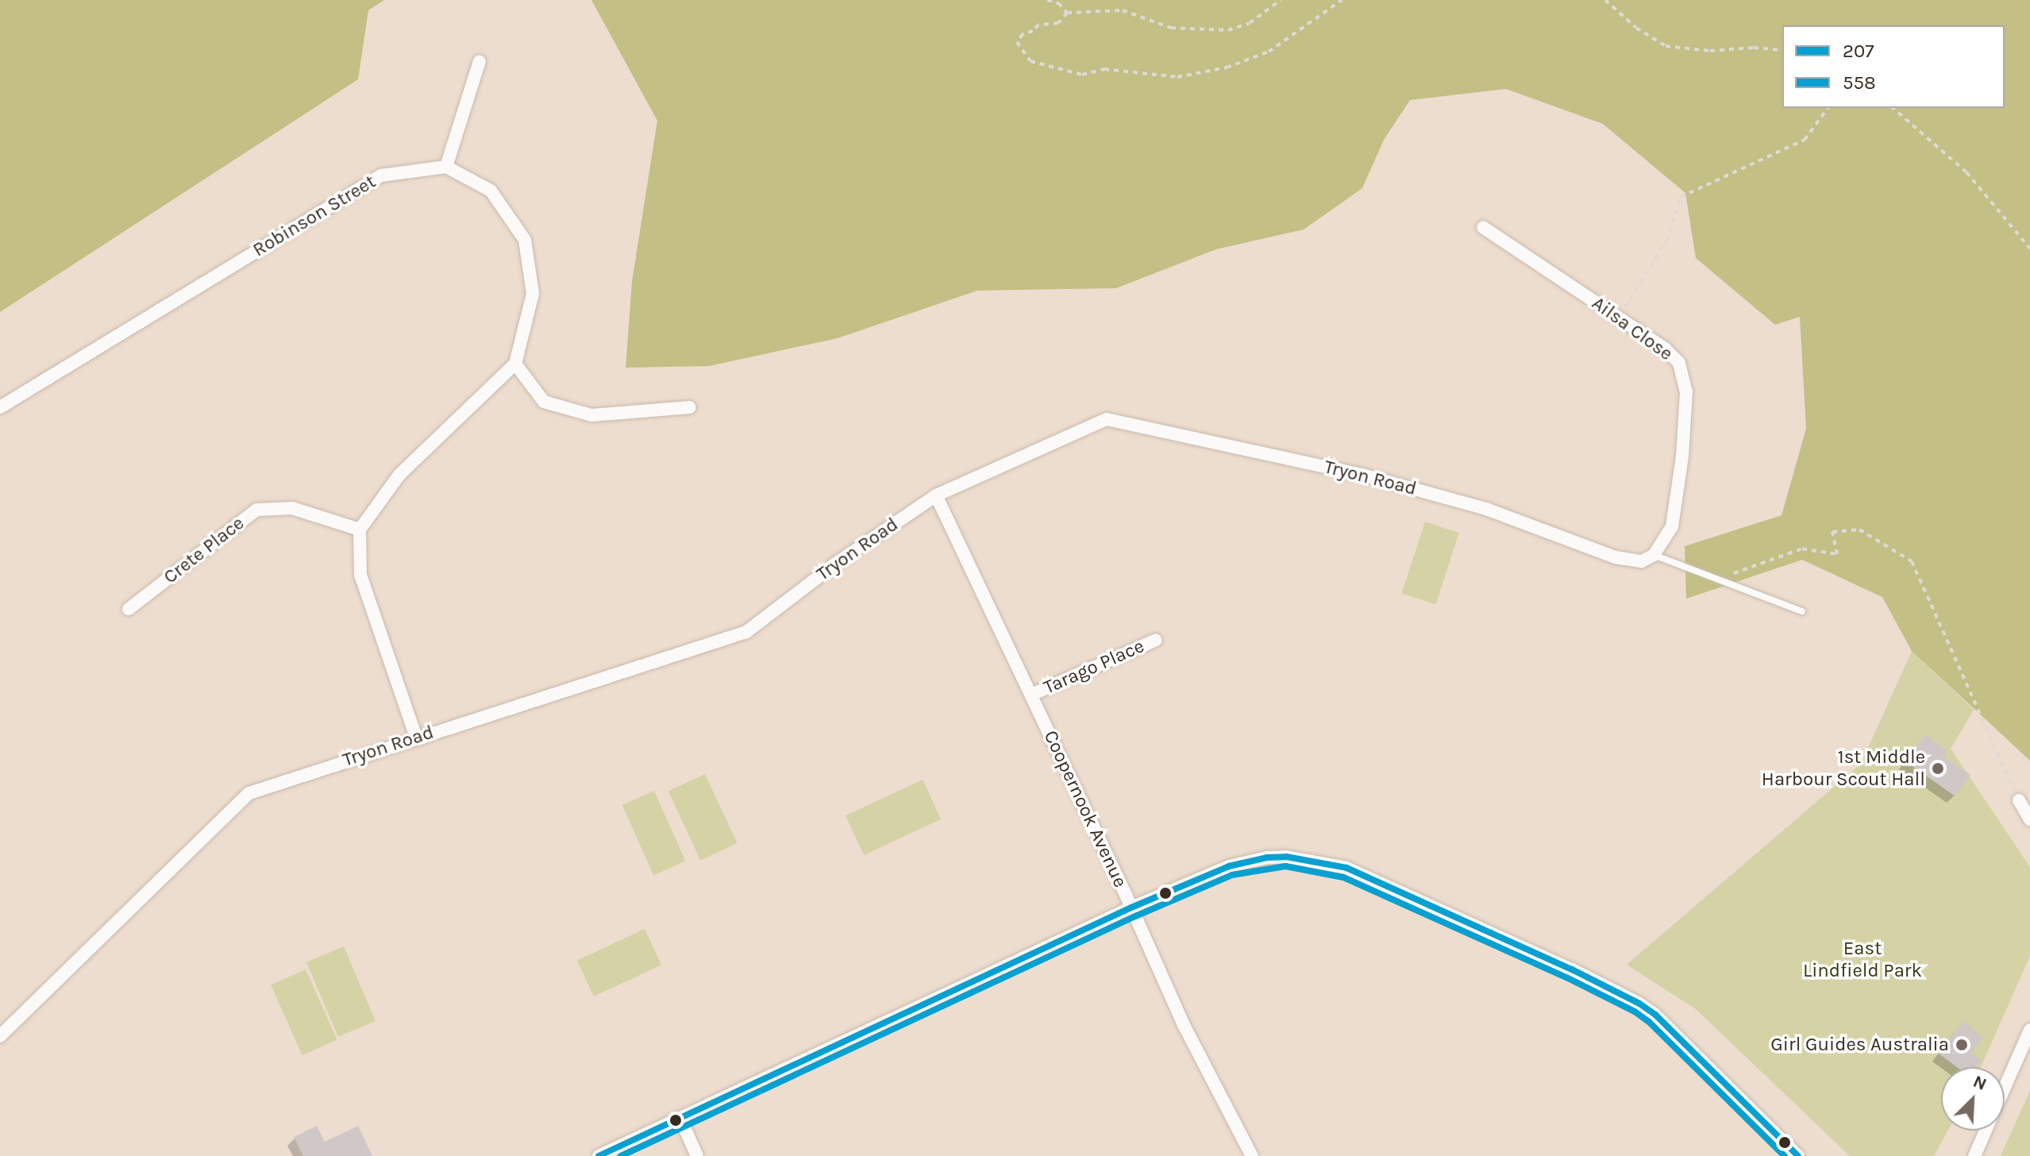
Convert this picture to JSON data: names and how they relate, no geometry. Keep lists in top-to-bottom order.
{
  "streets": {
    "street": [
      "Robinson Street",
      "Ailsa Close",
      "Tryon Road",
      "Crete Place",
      "Tarago Place",
      "Coopernook Avenue"
    ]
  },
  "crossings": [
    ["Ailsa Close", "Tryon Road"],
    ["Tryon Road", "Coopernook Avenue"],
    ["Tarago Place", "Coopernook Avenue"]
  ],
  "parks": ["East Lindfield Park"],
  "places": ["1st Middle Harbour Scout Hall", "Girl Guides Australia"],
  "lines": ["transit line 207", "transit line 558"],
  "legend": ["207", "558"],
  "north": "top right"
}
